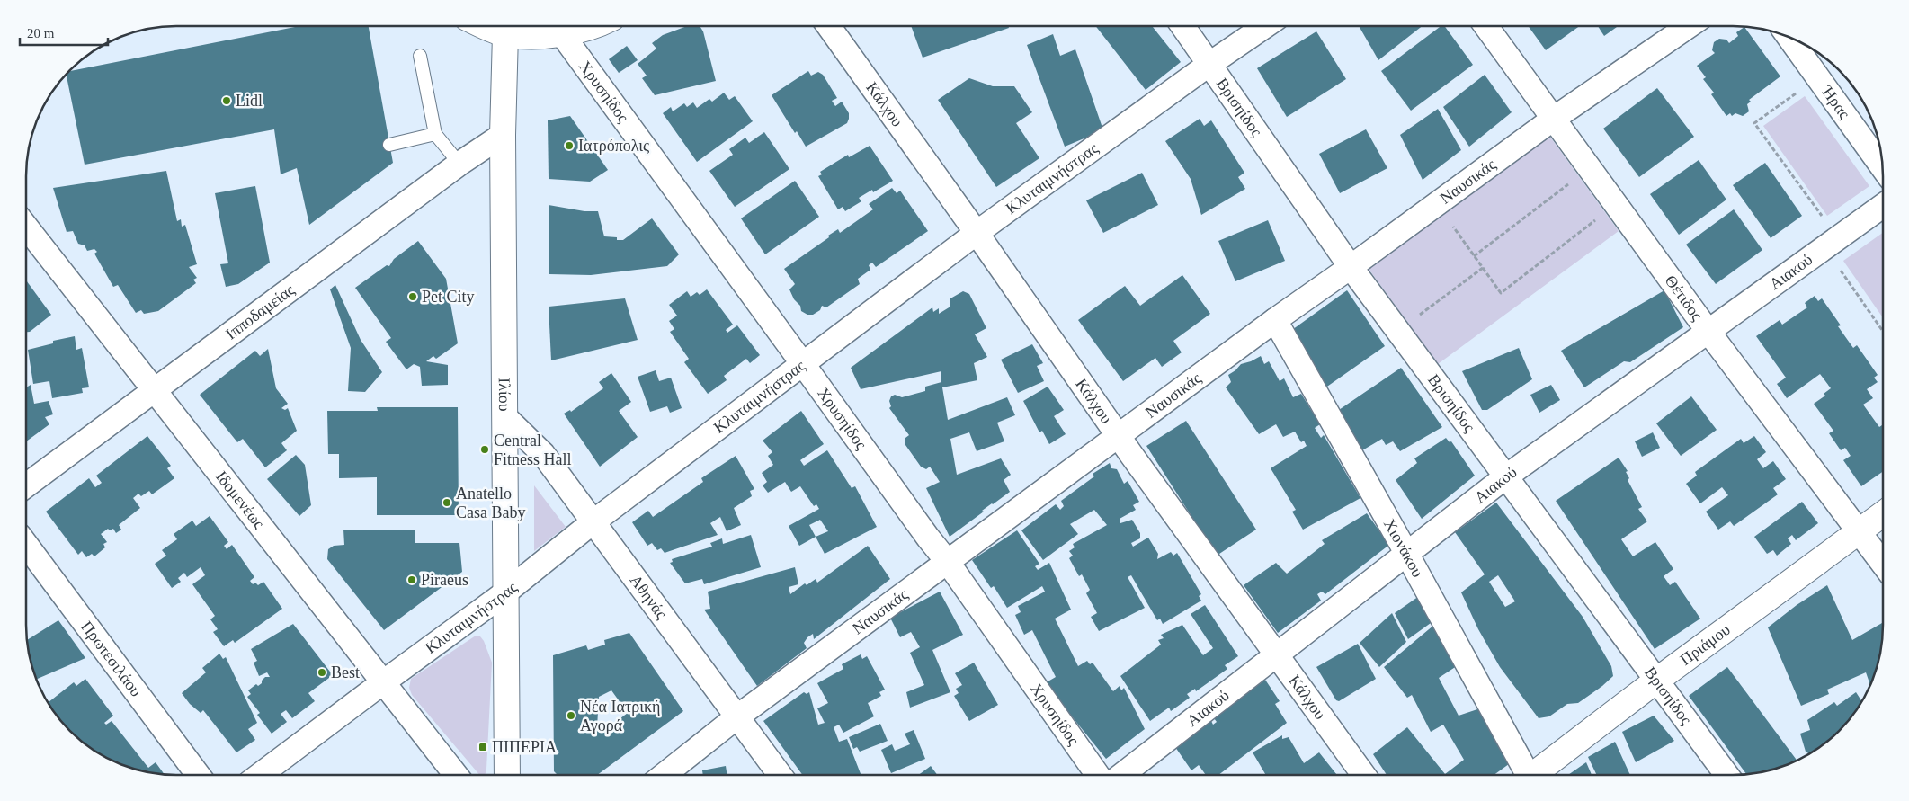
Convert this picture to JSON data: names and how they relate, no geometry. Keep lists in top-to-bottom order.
{
  "streets": {
    "main road": ["Ιλίου", "Πριάμου"],
    "street": [
      "Χρυσηίδος",
      "Ήρας",
      "Κάλχου",
      "Βρισηίδος",
      "Κλυταιμνήστρας",
      "Ναυσικάς",
      "Αιακού",
      "Θέτιδος",
      "Ιπποδαμείας",
      "Ιδομενέως",
      "Χιονάκου",
      "Αθηνάς",
      "Πρωτεσιλάου"
    ]
  },
  "crossings": [
    ["Χρυσηίδος", "Κλυταιμνήστρας"],
    ["Χρυσηίδος", "Ναυσικάς"],
    ["Κάλχου", "Κλυταιμνήστρας"],
    ["Κάλχου", "Ναυσικάς"],
    ["Κάλχου", "Αιακού"],
    ["Βρισηίδος", "Κλυταιμνήστρας"],
    ["Βρισηίδος", "Ναυσικάς"],
    ["Βρισηίδος", "Αιακού"],
    ["Βρισηίδος", "Πριάμου"],
    ["Κλυταιμνήστρας", "Ιλίου"],
    ["Κλυταιμνήστρας", "Ιδομενέως"],
    ["Κλυταιμνήστρας", "Αθηνάς"],
    ["Ναυσικάς", "Θέτιδος"],
    ["Ναυσικάς", "Χιονάκου"],
    ["Ναυσικάς", "Αθηνάς"],
    ["Αιακού", "Θέτιδος"],
    ["Αιακού", "Χιονάκου"],
    ["Θέτιδος", "Πριάμου"],
    ["Ιπποδαμείας", "Ιλίου"],
    ["Ιπποδαμείας", "Ιδομενέως"],
    ["Ιλίου", "Αθηνάς"]
  ],
  "places": {
    "other": [
      "Lidl",
      "Ιατρόπολις",
      "Pet City",
      "Central Fitness Hall",
      "Anatello Casa Baby",
      "Piraeus",
      "Best",
      "Νέα Ιατρική Αγορά"
    ],
    "transit": ["ΠΙΠΕΡΙΑ"]
  },
  "scale_bar": "20 m"
}
